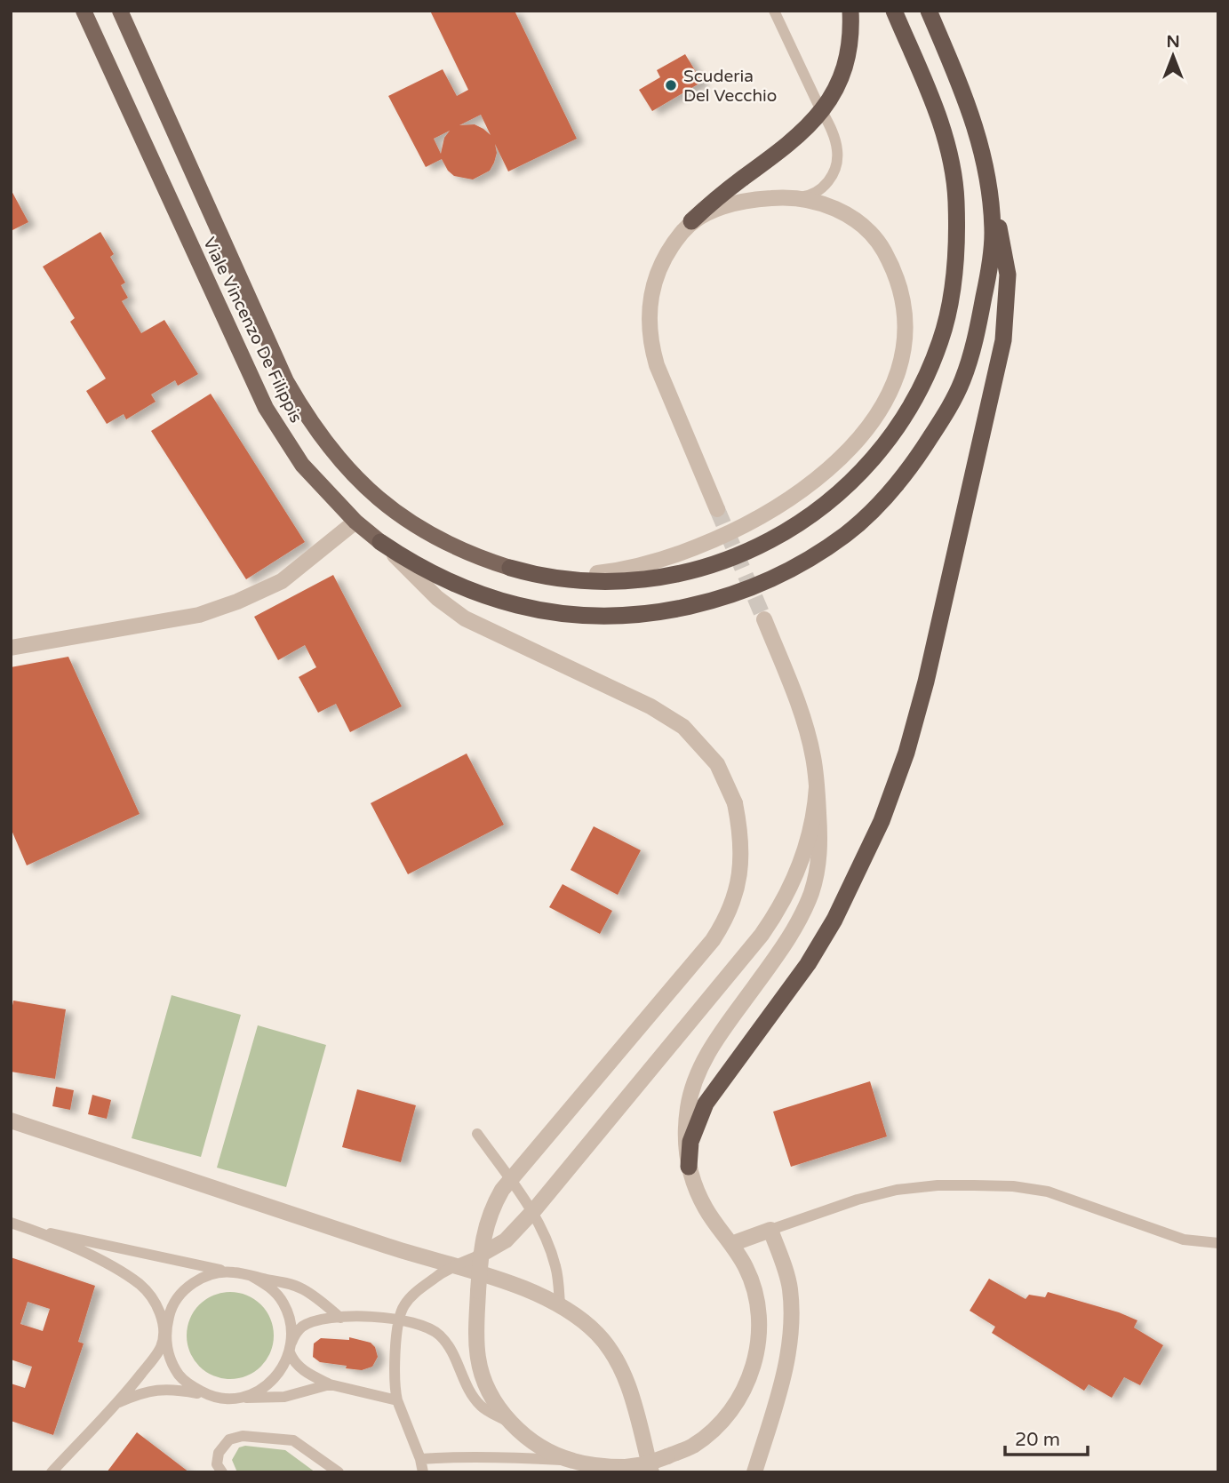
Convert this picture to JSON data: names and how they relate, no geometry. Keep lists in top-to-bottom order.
{
  "streets": {
    "highway": ["Viale Vincenzo De Filippis"]
  },
  "places": ["Scuderia Del Vecchio"],
  "scale_bar": "20 m",
  "north": "top"
}
